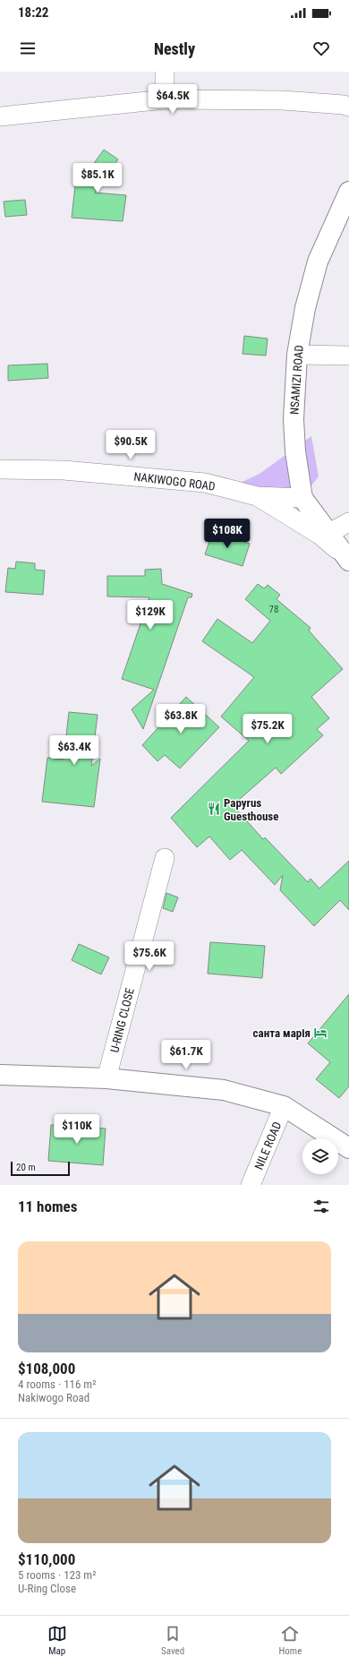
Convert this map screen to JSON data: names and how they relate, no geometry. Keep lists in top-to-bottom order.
{
  "streets": {
    "street": [
      "NSAMIZI ROAD",
      "NAKIWOGO ROAD",
      "U-RING CLOSE",
      "NILE ROAD"
    ]
  },
  "crossings": [
    ["NSAMIZI ROAD", "NAKIWOGO ROAD"]
  ],
  "places": {
    "restaurant": ["Papyrus Guesthouse"],
    "hotel": ["санта марія"]
  },
  "house_numbers": ["78"],
  "scale_bar": "20 m",
  "page": {
    "status": "18:22",
    "header": "Nestly",
    "price": [
      "$64.5K",
      "$85.1K",
      "$90.5K",
      "$108K",
      "$129K",
      "$63.8K",
      "$75.2K",
      "$63.4K",
      "$75.6K",
      "$61.7K",
      "$110K"
    ],
    "scale": "20 m",
    "heading": "11 homes",
    "list": [
      {
        "name": "$108,000",
        "note": "4 rooms · 116 m² · Nakiwogo Road"
      },
      {
        "name": "$110,000",
        "note": "5 rooms · 123 m² · U-Ring Close"
      }
    ],
    "tabs": ["Map", "Saved", "Home"]
  }
}
